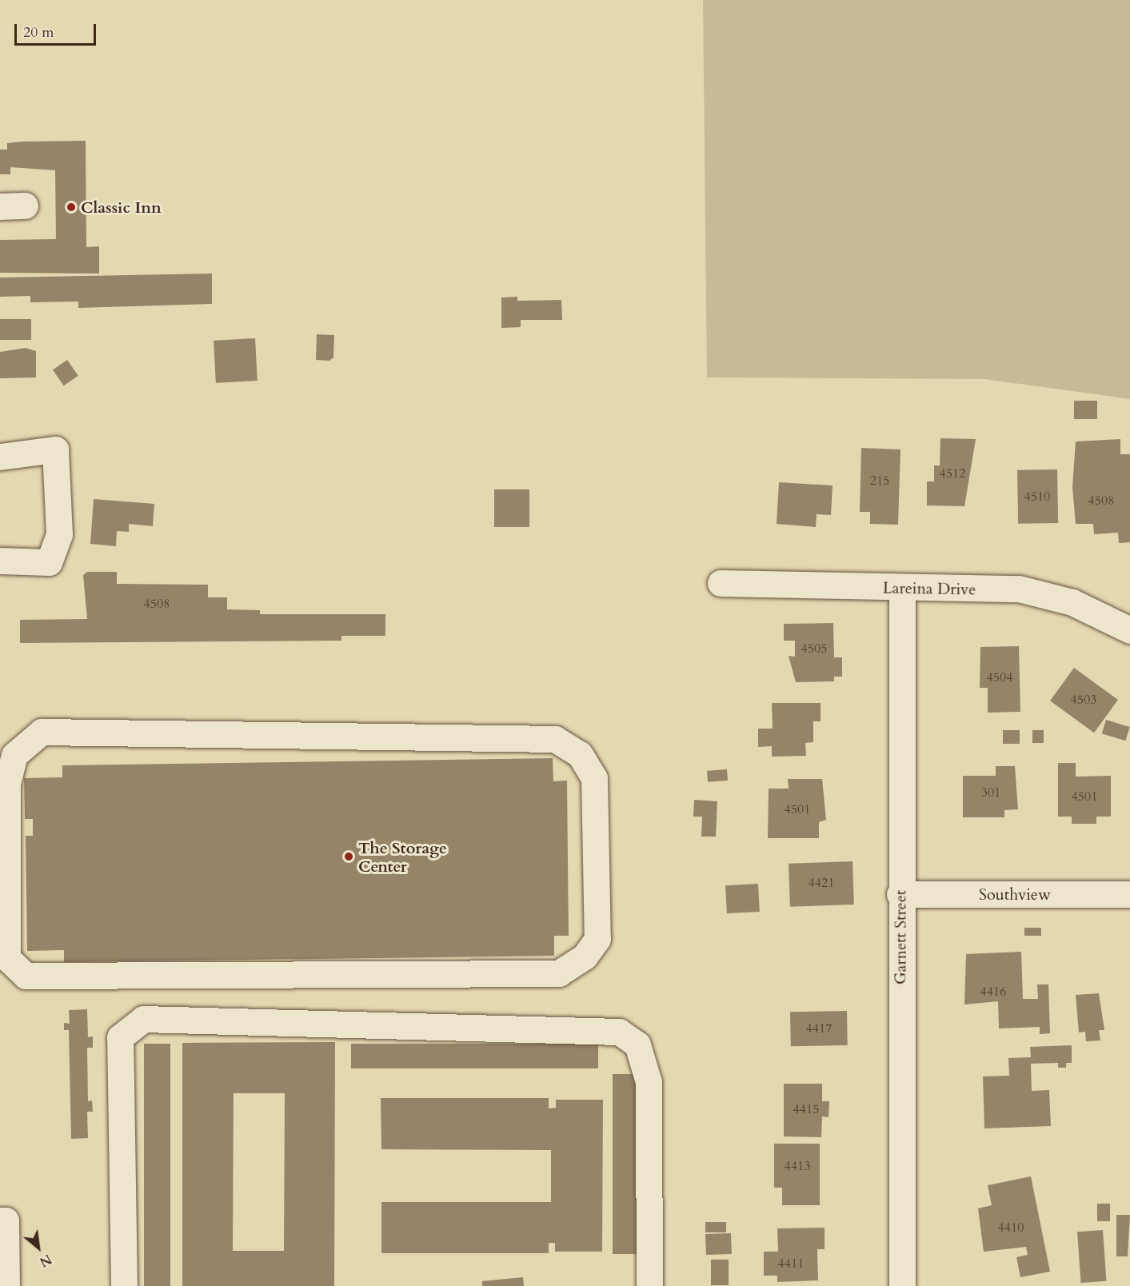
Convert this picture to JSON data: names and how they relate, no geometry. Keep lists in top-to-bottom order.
{
  "streets": {
    "street": ["Lareina Drive", "Southview", "Garnett Street"]
  },
  "crossings": [
    ["Lareina Drive", "Garnett Street"],
    ["Southview", "Garnett Street"]
  ],
  "places": ["Classic Inn", "The Storage Center"],
  "house_numbers": [
    "4512",
    "215",
    "4510",
    "4508",
    "4508",
    "4505",
    "4504",
    "4503",
    "301",
    "4501",
    "4501",
    "4421",
    "4416",
    "4417",
    "4415",
    "4413",
    "4410",
    "4411"
  ],
  "scale_bar": "20 m",
  "north": "bottom right"
}
